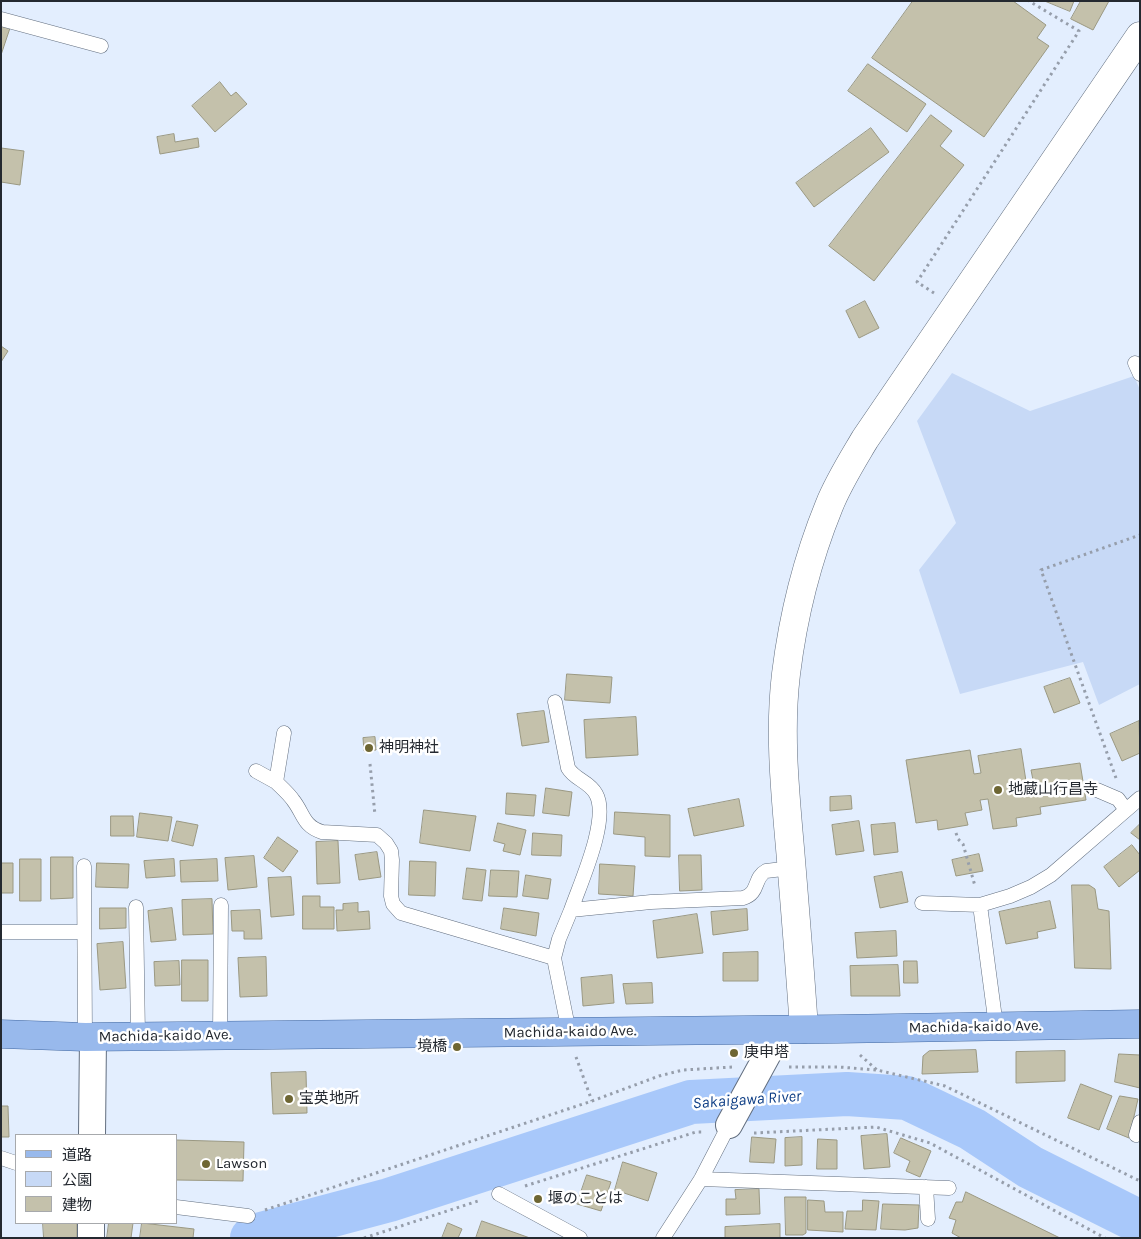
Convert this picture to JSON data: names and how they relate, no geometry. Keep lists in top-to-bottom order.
{
  "streets": {
    "main road": ["Machida-kaido Ave."]
  },
  "water": ["Sakaigawa River"],
  "places": [
    "神明神社",
    "地蔵山行昌寺",
    "境橋",
    "庚申塔",
    "宝英地所",
    "Lawson",
    "堰のことは"
  ],
  "legend": ["道路", "公園", "建物"]
}
